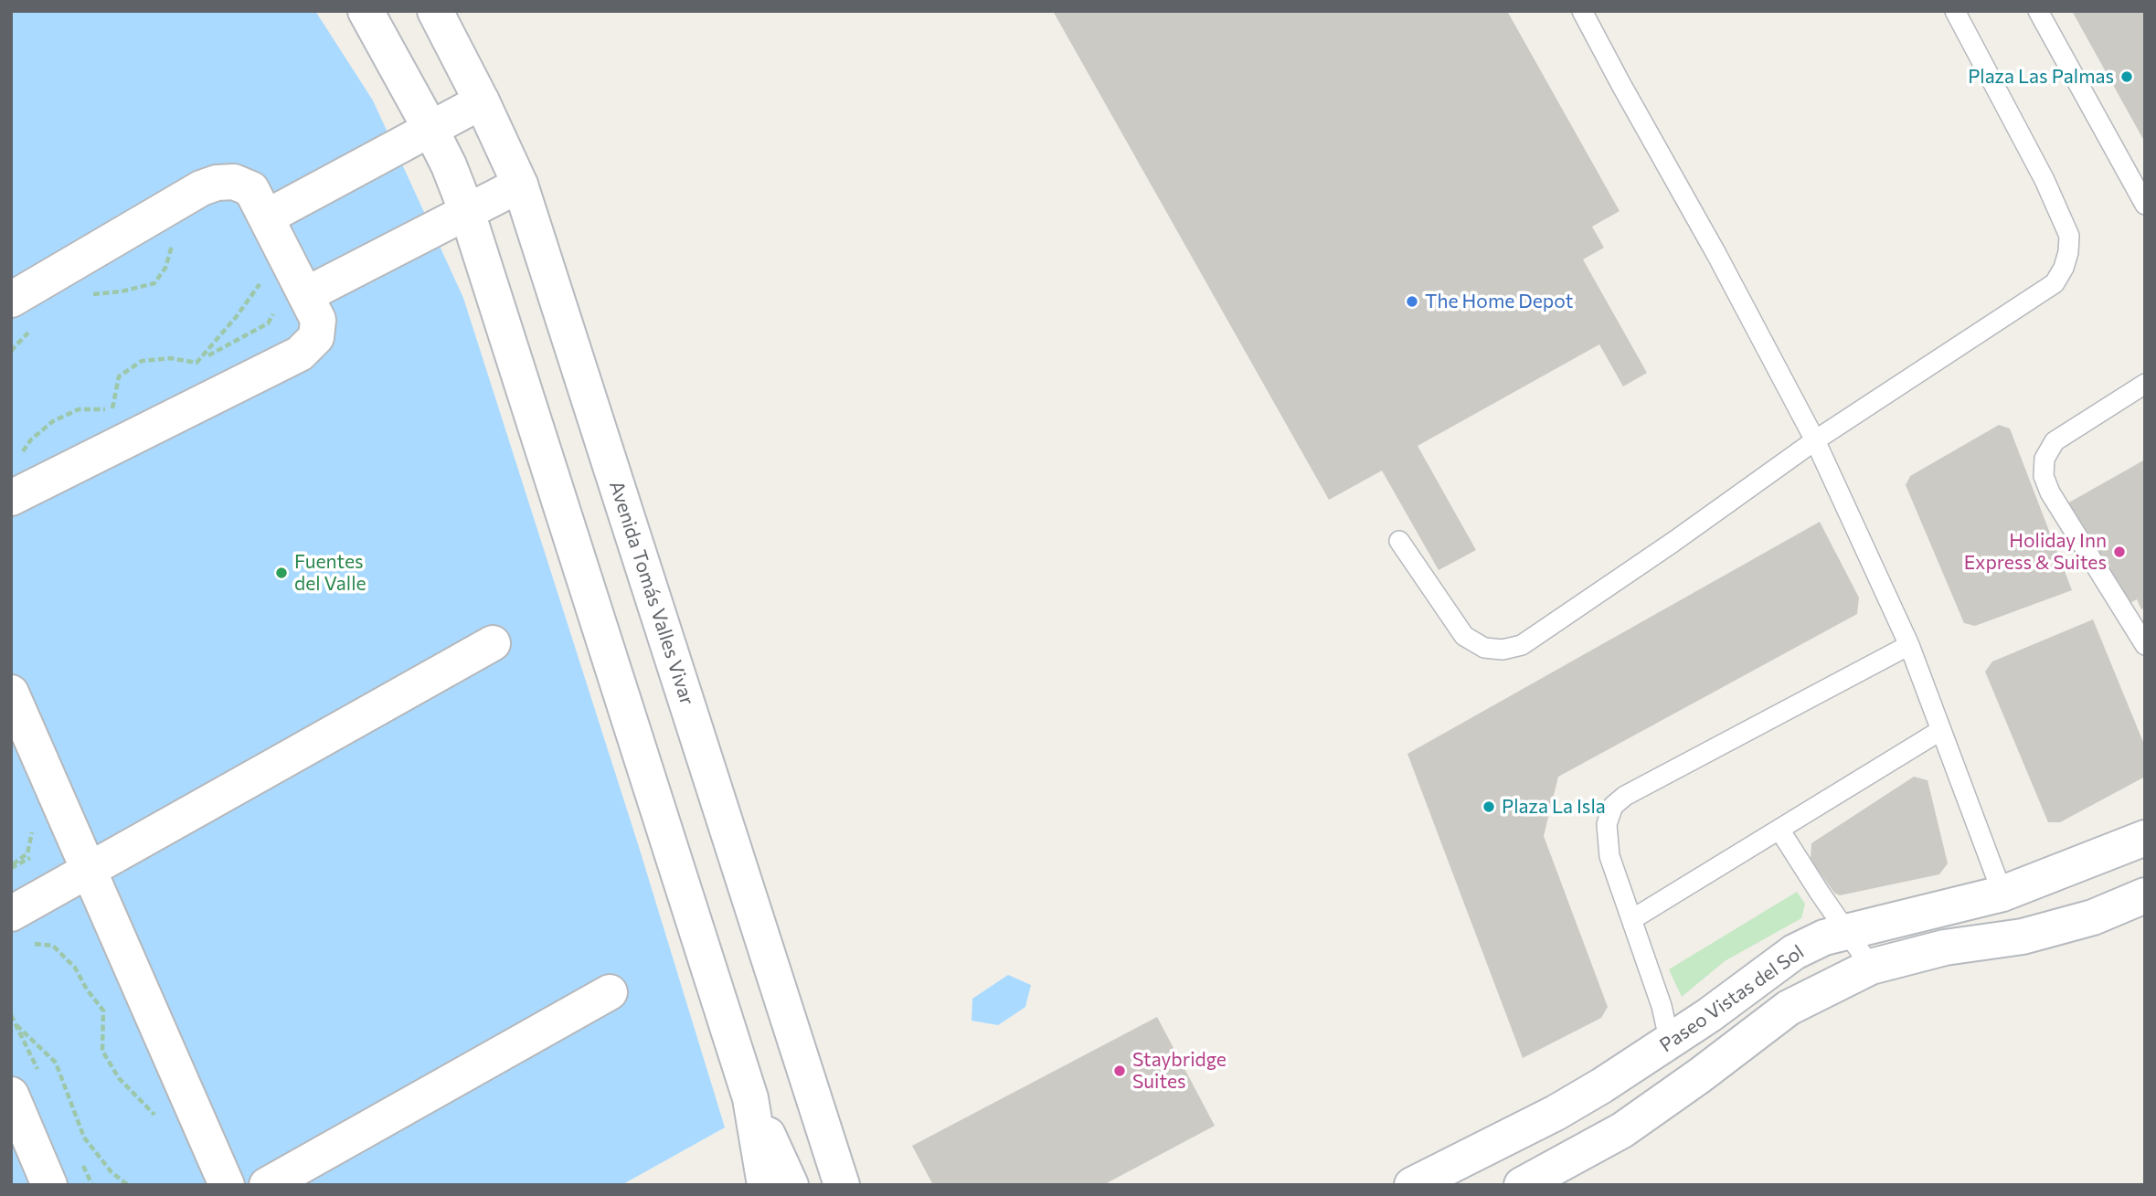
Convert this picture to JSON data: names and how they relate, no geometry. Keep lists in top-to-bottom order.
{
  "streets": {
    "street": ["Avenida Tomás Valles Vivar", "Paseo Vistas del Sol"]
  },
  "places": [
    "Plaza Las Palmas",
    "The Home Depot",
    "Holiday Inn Express & Suites",
    "Fuentes del Valle",
    "Plaza La Isla",
    "Staybridge Suites"
  ]
}
